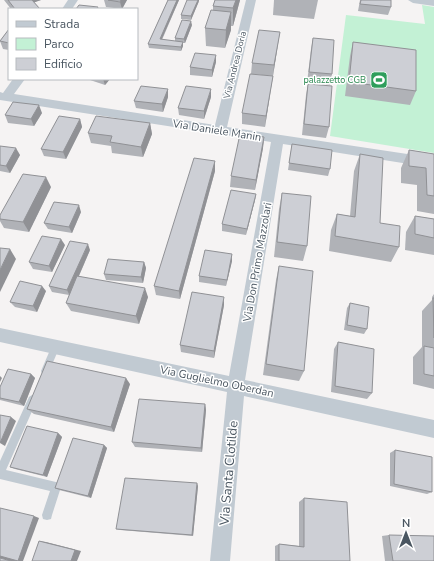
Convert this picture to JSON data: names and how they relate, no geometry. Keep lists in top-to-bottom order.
{
  "streets": {
    "street": [
      "Via Andrea Doria",
      "Via Daniele Manin",
      "Via Don Primo Mazzolari",
      "Via Guglielmo Oberdan",
      "Via Santa Clotilde"
    ]
  },
  "crossings": [
    ["Via Andrea Doria", "Via Daniele Manin"],
    ["Via Daniele Manin", "Via Don Primo Mazzolari"],
    ["Via Don Primo Mazzolari", "Via Guglielmo Oberdan"],
    ["Via Don Primo Mazzolari", "Via Santa Clotilde"],
    ["Via Guglielmo Oberdan", "Via Santa Clotilde"]
  ],
  "places": {
    "sports": ["palazzetto CGB"]
  },
  "legend": ["Strada", "Parco", "Edificio"],
  "north": "top"
}
